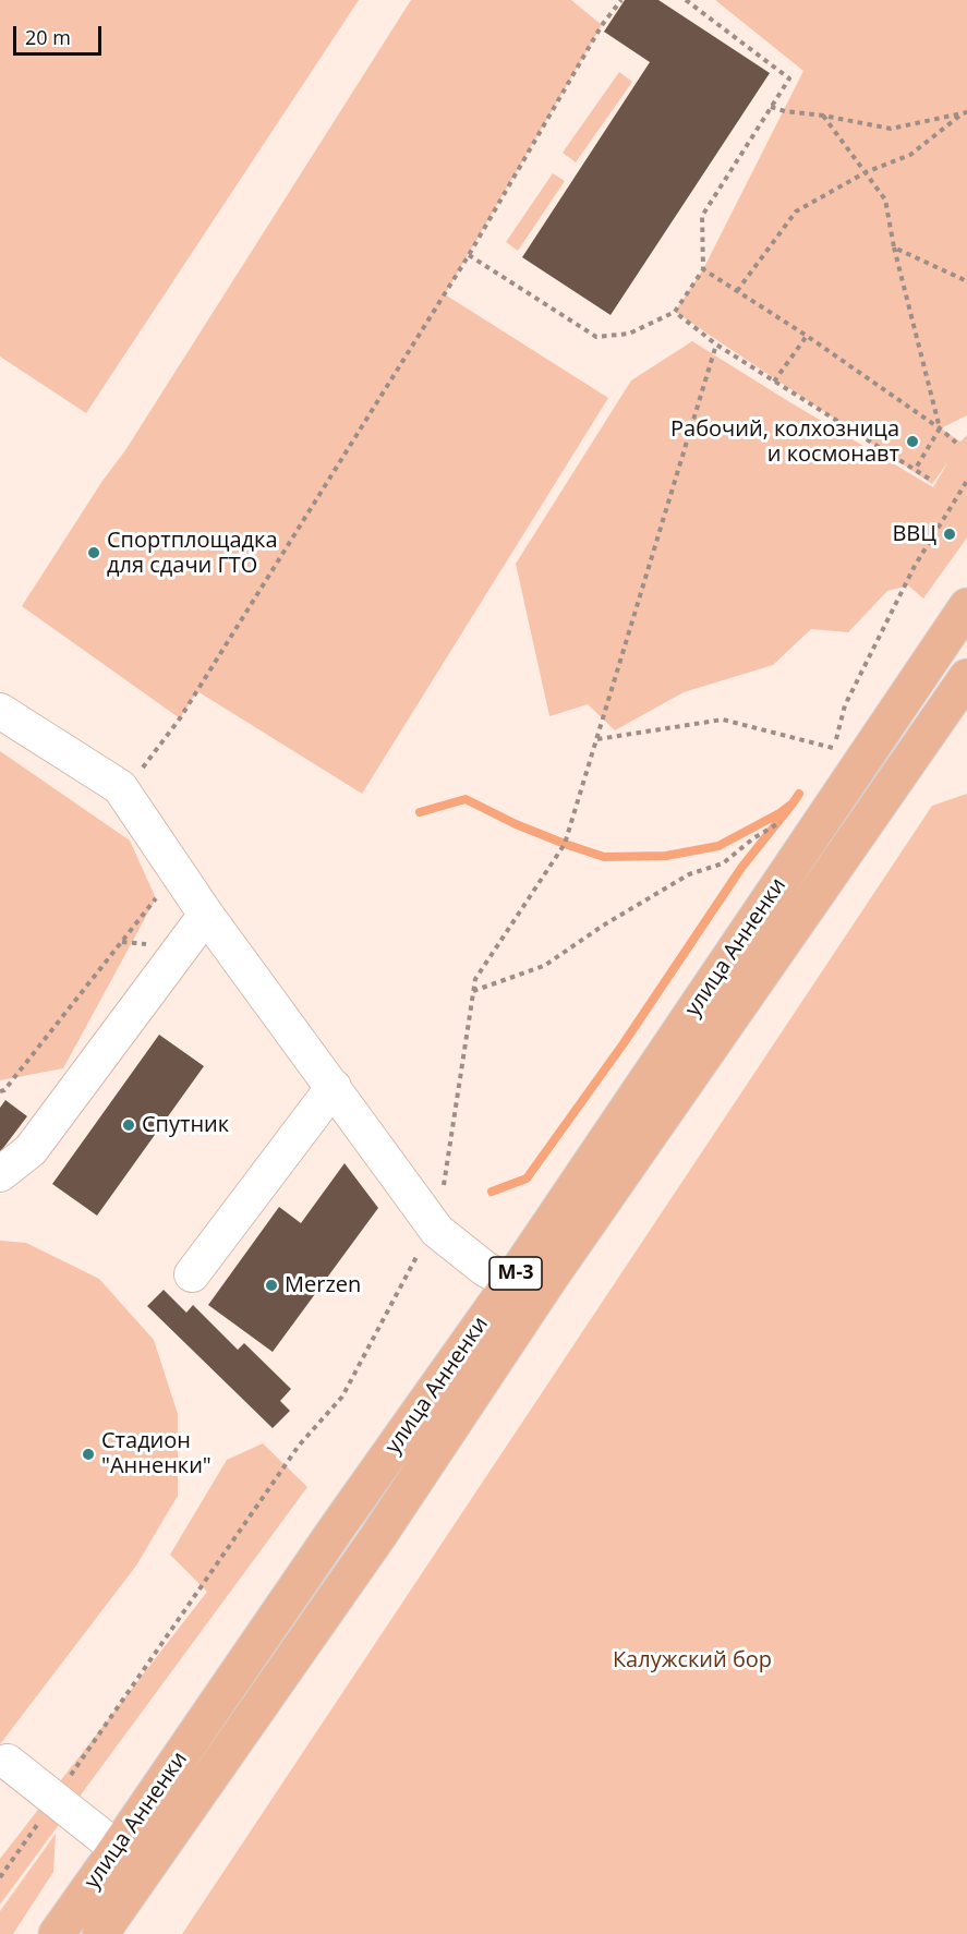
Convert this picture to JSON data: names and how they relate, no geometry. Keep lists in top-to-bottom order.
{
  "streets": {
    "main road": ["улица Анненки", "М-3"]
  },
  "parks": ["Калужский бор"],
  "places": [
    "Рабочий, колхозница и космонавт",
    "ВВЦ",
    "Спортплощадка для сдачи ГТО",
    "Спутник",
    "Merzen",
    "Стадион \"Анненки\""
  ],
  "scale_bar": "20 m"
}
